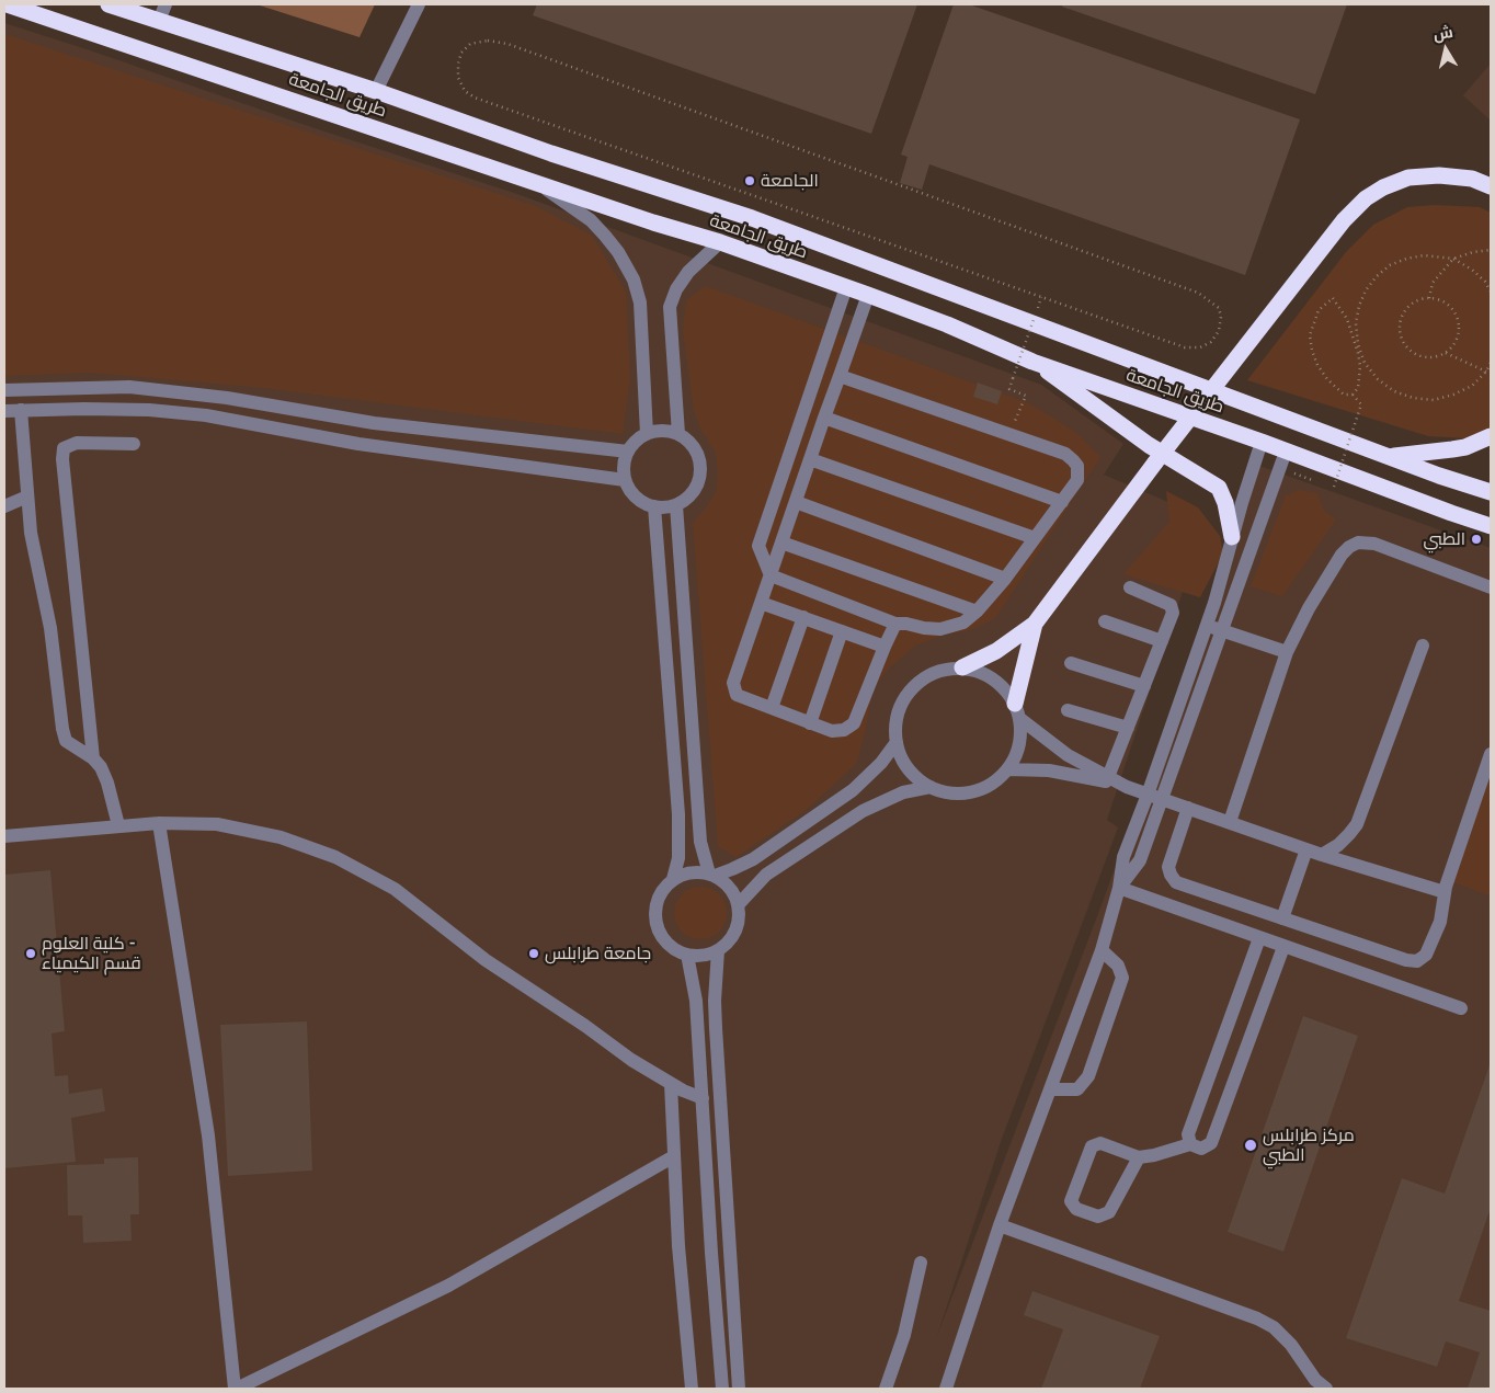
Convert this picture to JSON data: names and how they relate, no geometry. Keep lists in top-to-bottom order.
{
  "streets": {
    "highway": ["طريق الجامعة"]
  },
  "places": [
    "الجامعة",
    "الطبي",
    "كلية العلوم - قسم الكيمياء",
    "جامعة طرابلس",
    "مركز طرابلس الطبي"
  ],
  "north": "top"
}
